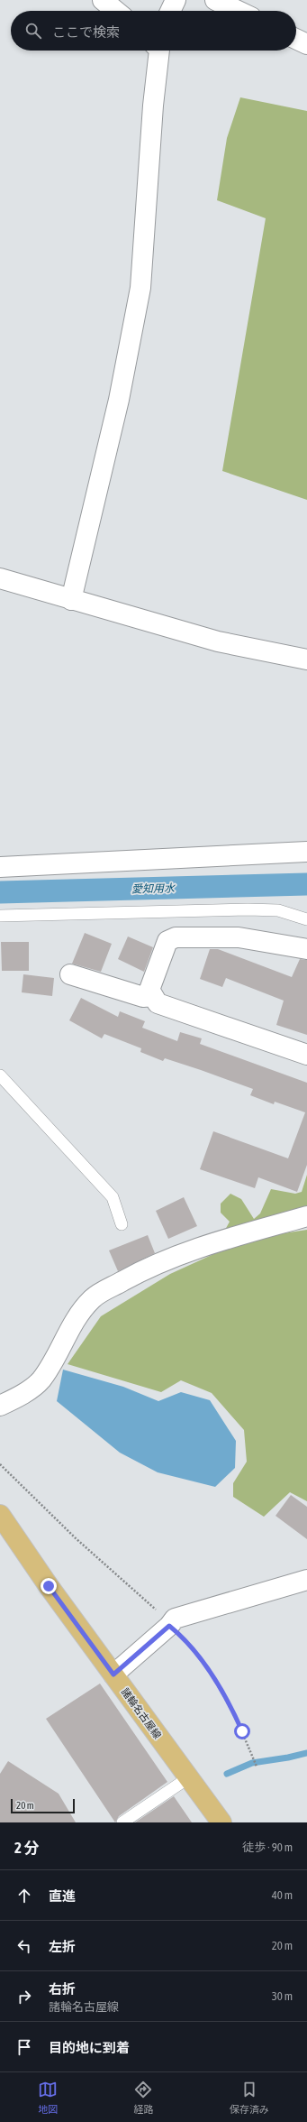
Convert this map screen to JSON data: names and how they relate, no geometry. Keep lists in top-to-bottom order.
{
  "streets": {
    "main road": ["諸輪名古屋線"]
  },
  "water": ["愛知用水"],
  "scale_bar": "20 m",
  "page": {
    "search": "ここで検索",
    "scale": "20 m",
    "heading": ["2 分", "徒歩 · 90 m"],
    "list": [
      ["直進", "40 m"],
      ["左折", "20 m"],
      ["右折", "諸輪名古屋線", "30 m"],
      "目的地に到着"
    ],
    "nav": ["地図", "経路", "保存済み"]
  }
}
